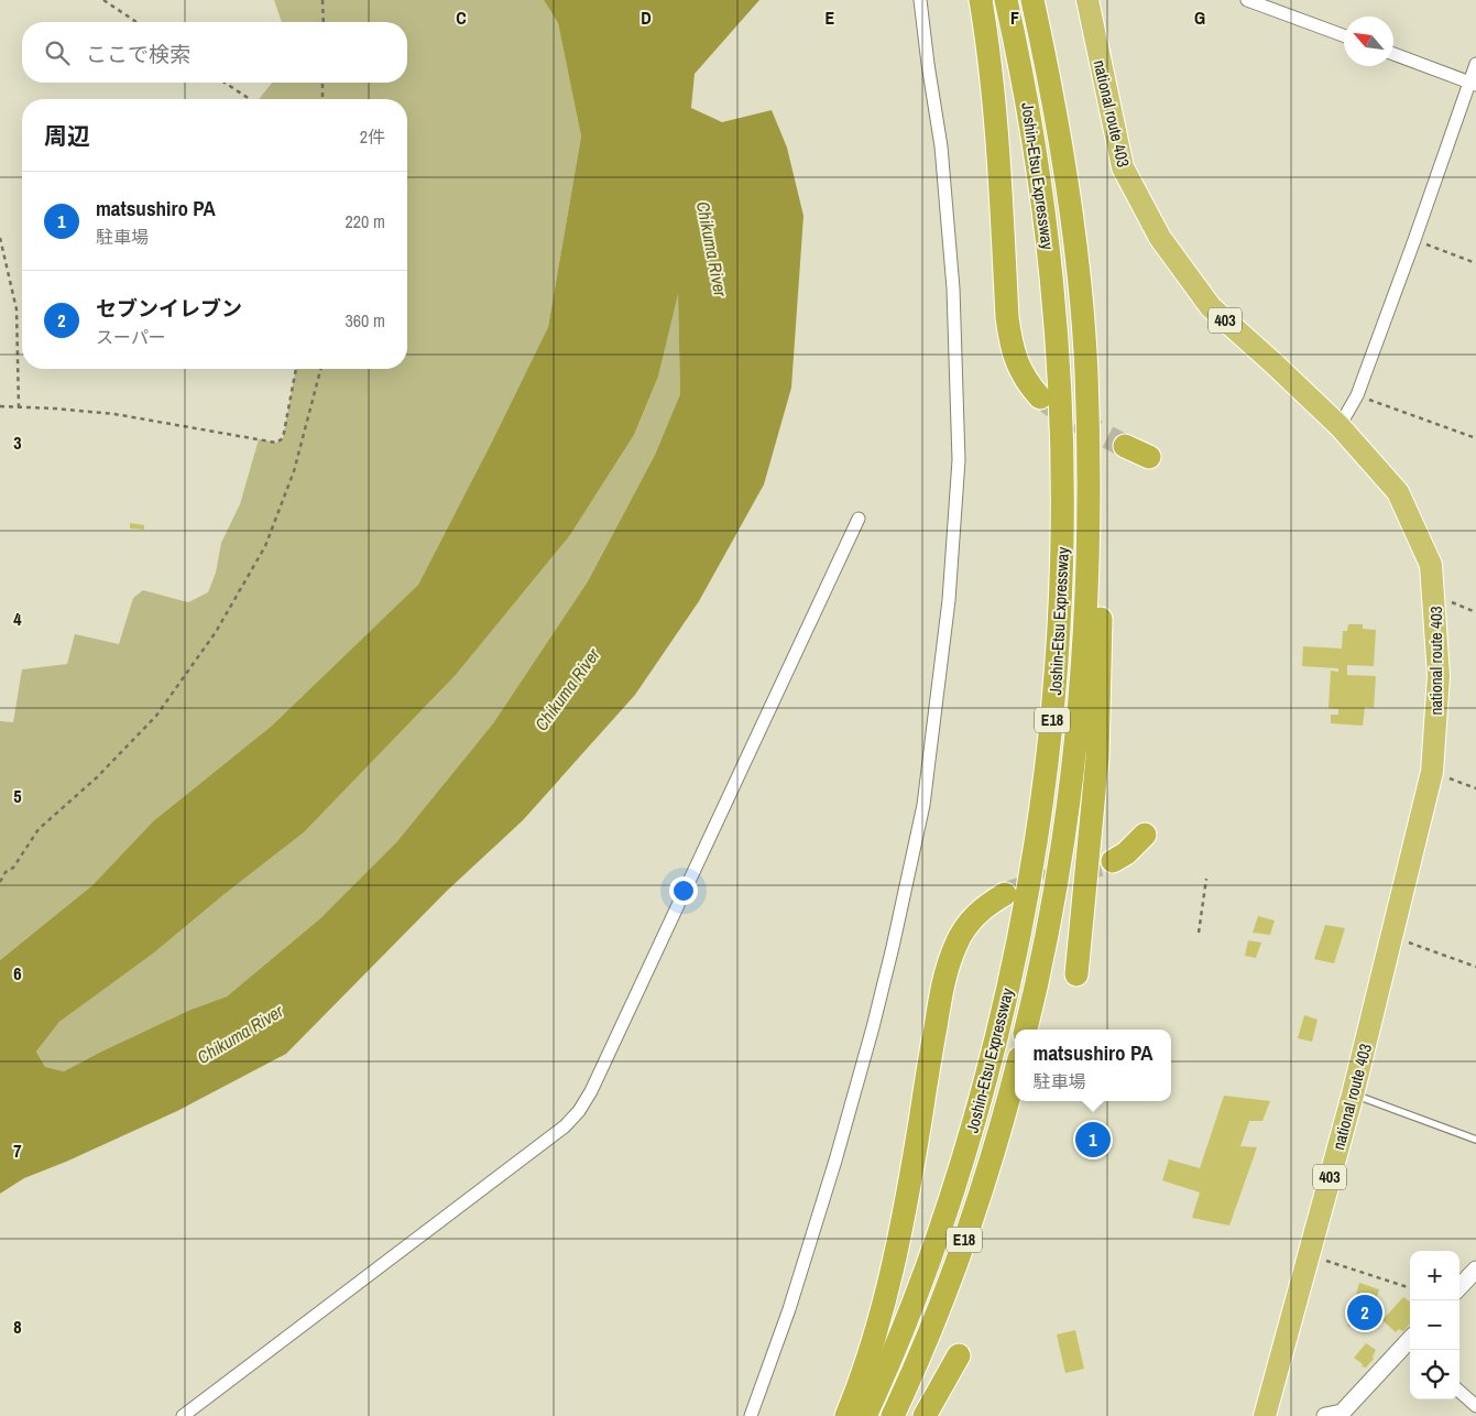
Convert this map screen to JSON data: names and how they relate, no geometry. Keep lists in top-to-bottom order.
{
  "streets": {
    "highway": [
      "national route 403",
      "Joshin-Etsu Expressway",
      "403",
      "E18"
    ]
  },
  "water": ["Chikuma River"],
  "north": "top left",
  "page": {
    "search": "ここで検索",
    "heading": ["周辺", "2件"],
    "list": [
      {
        "mark": "1",
        "name": "matsushiro PA",
        "note": "駐車場",
        "value": "220 m"
      },
      {
        "mark": "2",
        "name": "セブンイレブン",
        "note": "スーパー",
        "value": "360 m"
      }
    ],
    "popup": ["matsushiro PA", "駐車場"],
    "pins": ["1", "2"],
    "map_buttons": ["+", "−"]
  },
  "grid": {
    "columns": [
      "C",
      "D",
      "E",
      "F",
      "G"
    ],
    "rows": [
      "3",
      "4",
      "5",
      "6",
      "7",
      "8"
    ]
  }
}
